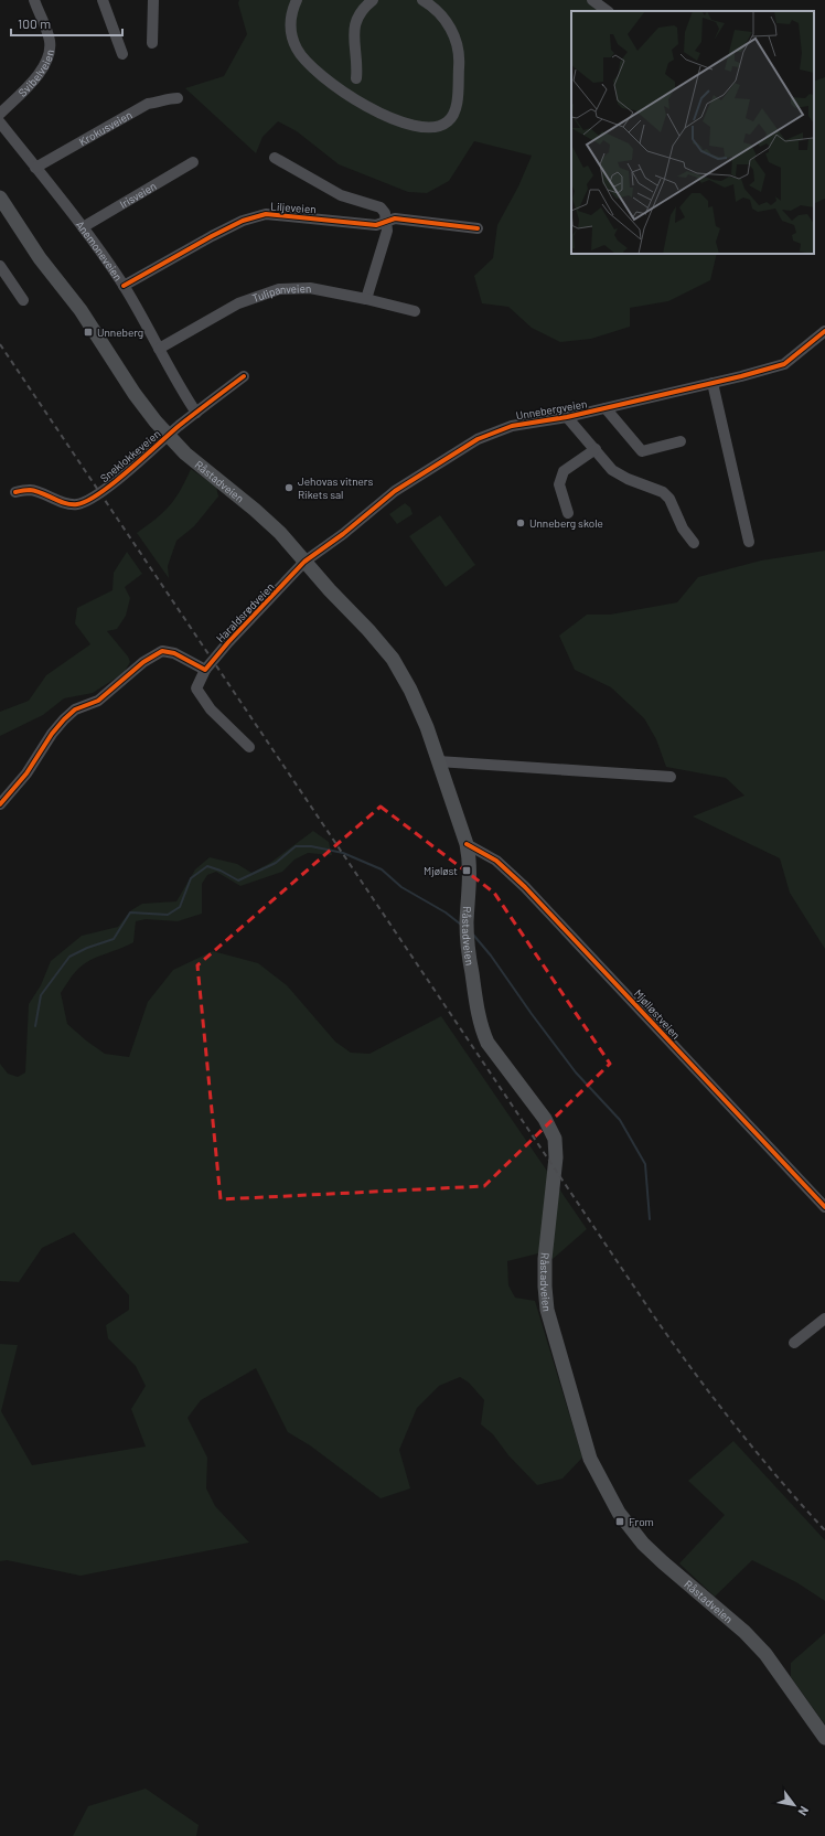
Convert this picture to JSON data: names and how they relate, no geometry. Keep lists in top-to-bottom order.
{
  "streets": {
    "main road": ["Råstadveien"],
    "street": [
      "Svibelveien",
      "Krokusveien",
      "Irisveien",
      "Liljeveien",
      "Anemoneveien",
      "Tulipanveien",
      "Unnebergveien",
      "Sneklokkeveien",
      "Haraldsrødveien",
      "Mjølløstveien"
    ]
  },
  "crossings": [
    ["Krokusveien", "Anemoneveien"],
    ["Irisveien", "Anemoneveien"],
    ["Liljeveien", "Anemoneveien"],
    ["Anemoneveien", "Tulipanveien"],
    ["Anemoneveien", "Sneklokkeveien"],
    ["Unnebergveien", "Råstadveien"],
    ["Unnebergveien", "Haraldsrødveien"],
    ["Sneklokkeveien", "Råstadveien"],
    ["Råstadveien", "Haraldsrødveien"],
    ["Råstadveien", "Mjølløstveien"]
  ],
  "places": {
    "transit": ["Unneberg", "Mjøløst", "From"],
    "other": ["Jehovas vitners Rikets sal", "Unneberg skole"]
  },
  "scale_bar": "100 m",
  "north": "bottom right"
}
